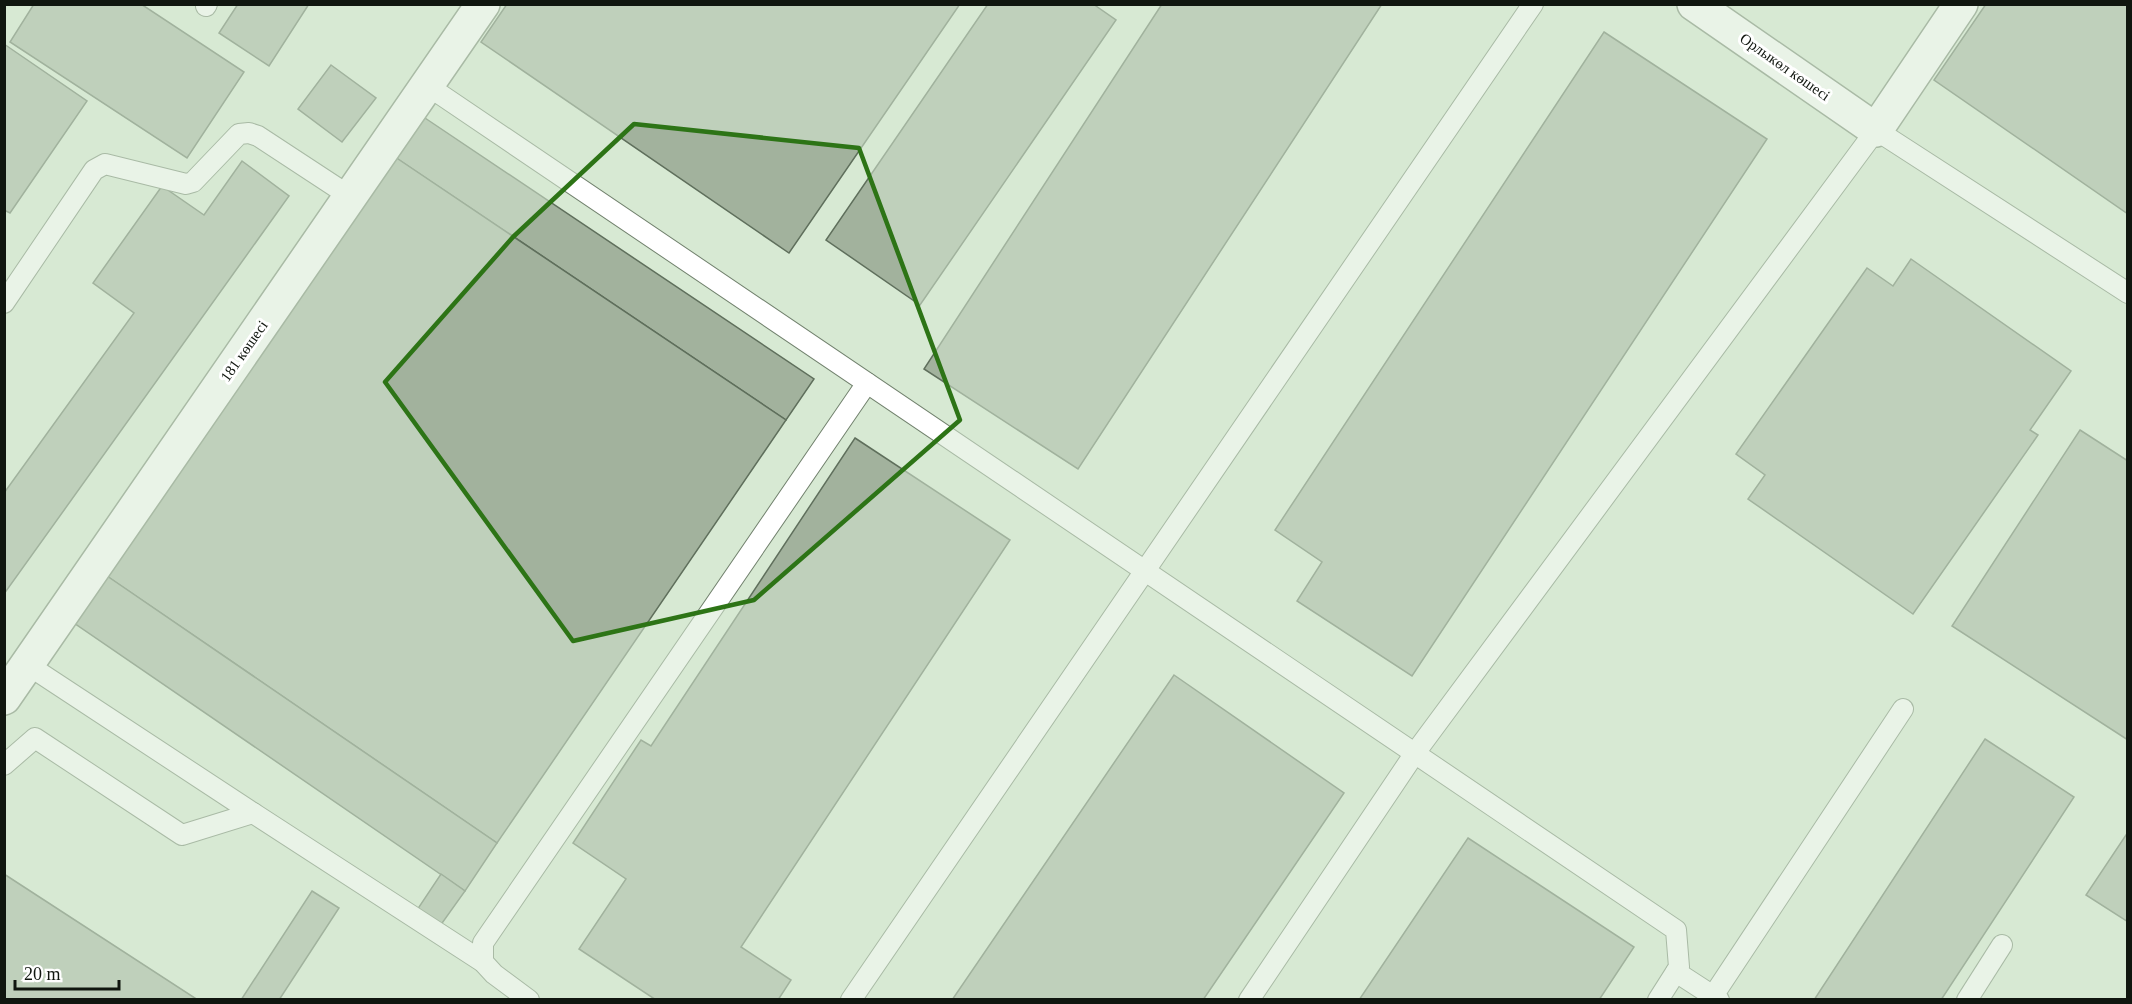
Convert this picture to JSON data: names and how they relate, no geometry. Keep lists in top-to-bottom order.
{
  "streets": {
    "street": ["Орлыкөл көшесі", "181 көшесі"]
  },
  "scale_bar": "20 m"
}
